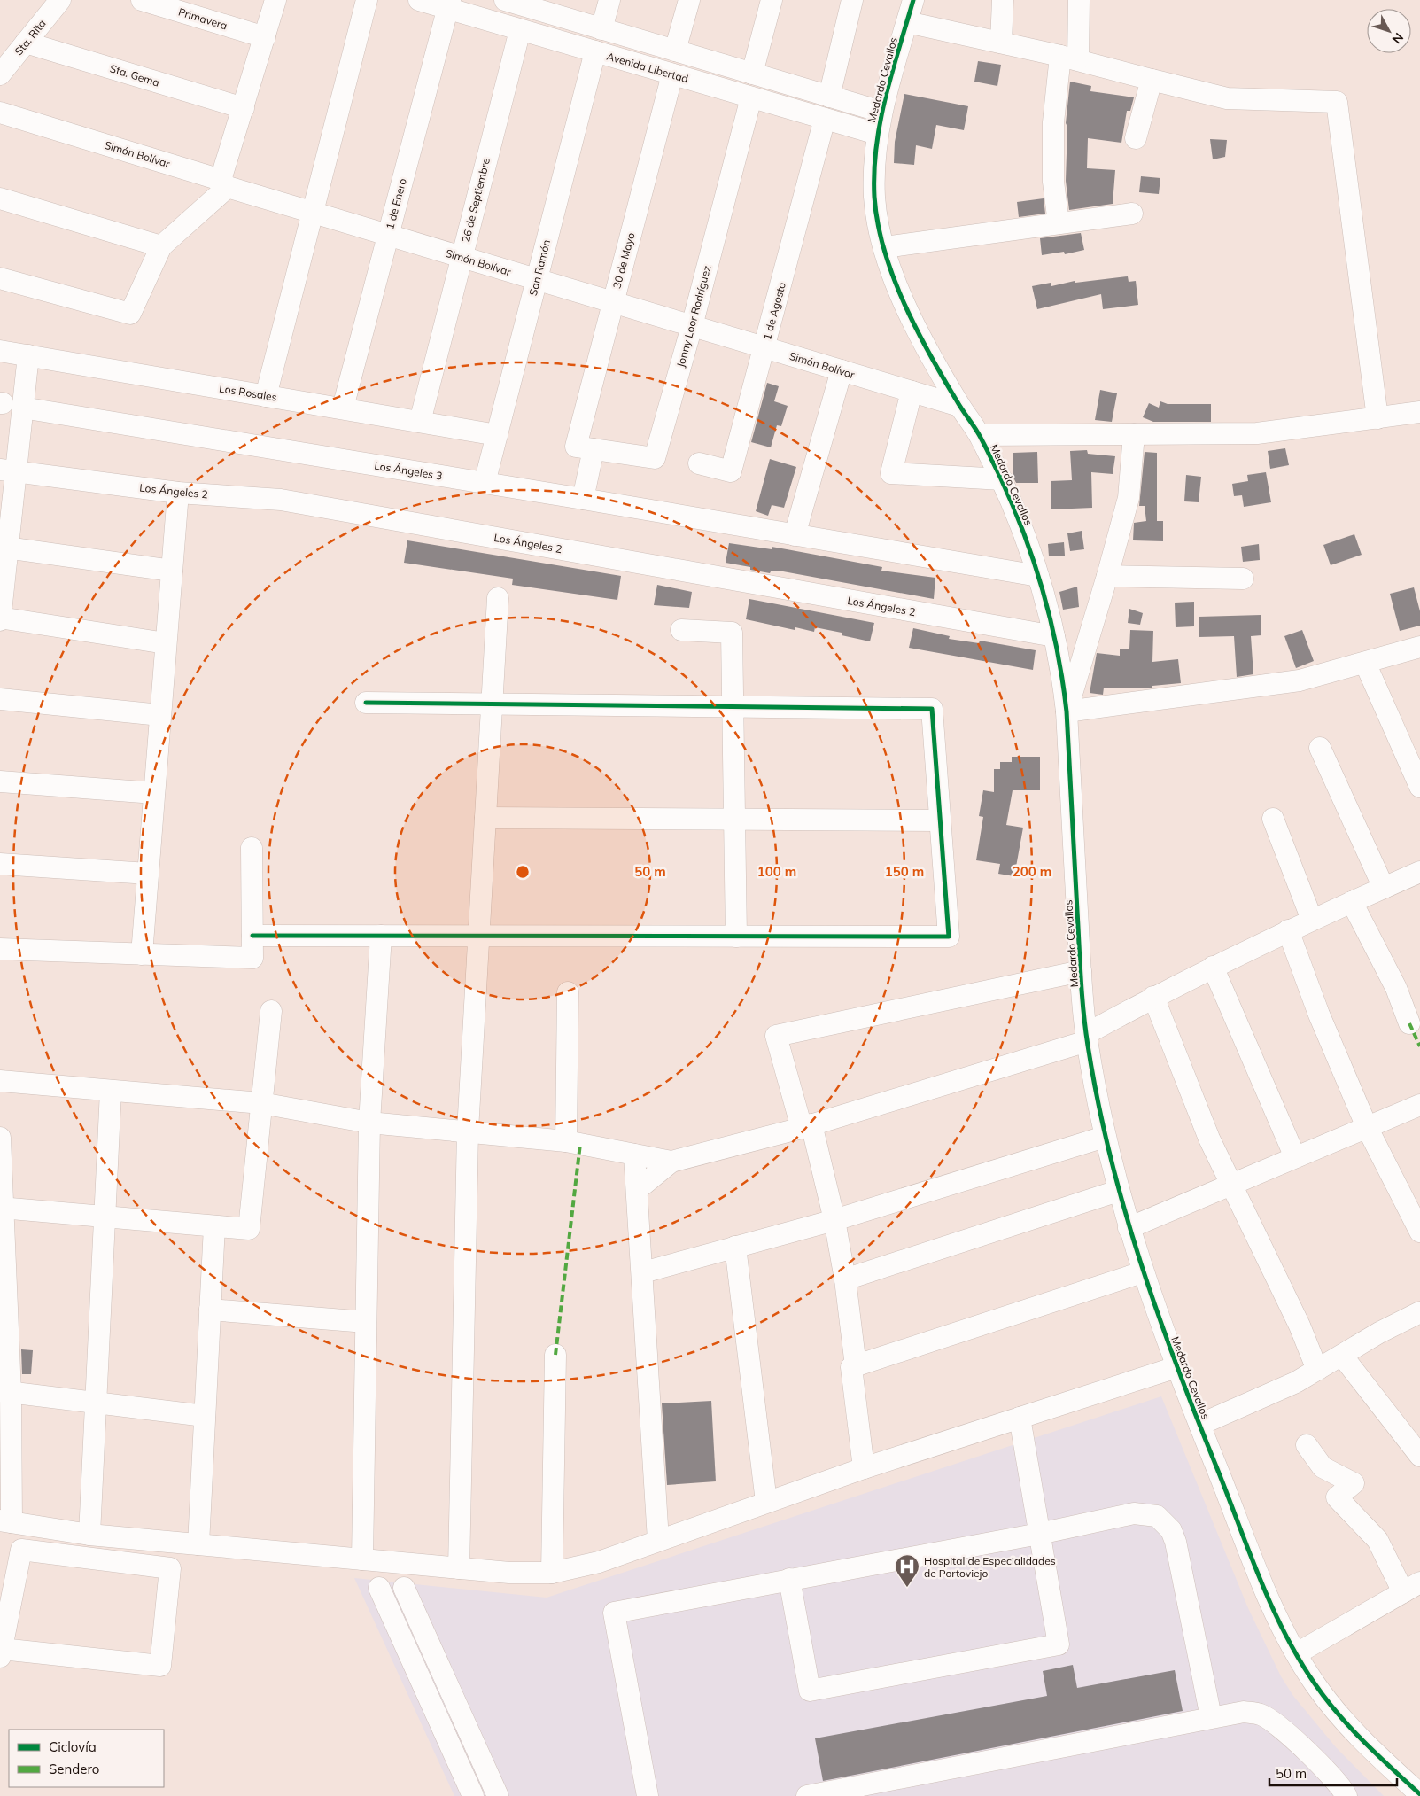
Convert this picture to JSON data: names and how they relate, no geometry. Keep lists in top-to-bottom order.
{
  "streets": {
    "street": [
      "Primavera",
      "Sta. Rita",
      "Avenida Libertad",
      "Sta. Gema",
      "Medardo Cevallos",
      "Simón Bolívar",
      "26 de Septiembre",
      "1 de Enero",
      "30 de Mayo",
      "San Ramón",
      "1 de Agosto",
      "Jonny Loor Rodríguez",
      "Los Rosales",
      "Los Ángeles 3",
      "Los Ángeles 2"
    ]
  },
  "crossings": [
    ["Sta. Rita", "Sta. Gema"],
    ["Avenida Libertad", "Medardo Cevallos"],
    ["Avenida Libertad", "26 de Septiembre"],
    ["Avenida Libertad", "1 de Enero"],
    ["Avenida Libertad", "30 de Mayo"],
    ["Avenida Libertad", "San Ramón"],
    ["Avenida Libertad", "1 de Agosto"],
    ["Avenida Libertad", "Jonny Loor Rodríguez"],
    ["Medardo Cevallos", "Simón Bolívar"],
    ["Medardo Cevallos", "Los Ángeles 3"],
    ["Medardo Cevallos", "Los Ángeles 2"],
    ["Simón Bolívar", "26 de Septiembre"],
    ["Simón Bolívar", "1 de Enero"],
    ["Simón Bolívar", "30 de Mayo"],
    ["Simón Bolívar", "San Ramón"],
    ["Simón Bolívar", "1 de Agosto"],
    ["Simón Bolívar", "Jonny Loor Rodríguez"],
    ["26 de Septiembre", "Los Rosales"],
    ["1 de Enero", "Los Rosales"],
    ["30 de Mayo", "Jonny Loor Rodríguez"],
    ["30 de Mayo", "Los Ángeles 3"],
    ["San Ramón", "Los Rosales"],
    ["San Ramón", "Los Ángeles 3"]
  ],
  "places": {
    "hospital": ["Hospital de Especialidades de Portoviejo"]
  },
  "legend": ["Ciclovía", "Sendero"],
  "scale_bar": "50 m",
  "north": "bottom right",
  "rings": [
    "50 m",
    "100 m",
    "150 m",
    "200 m"
  ]
}
